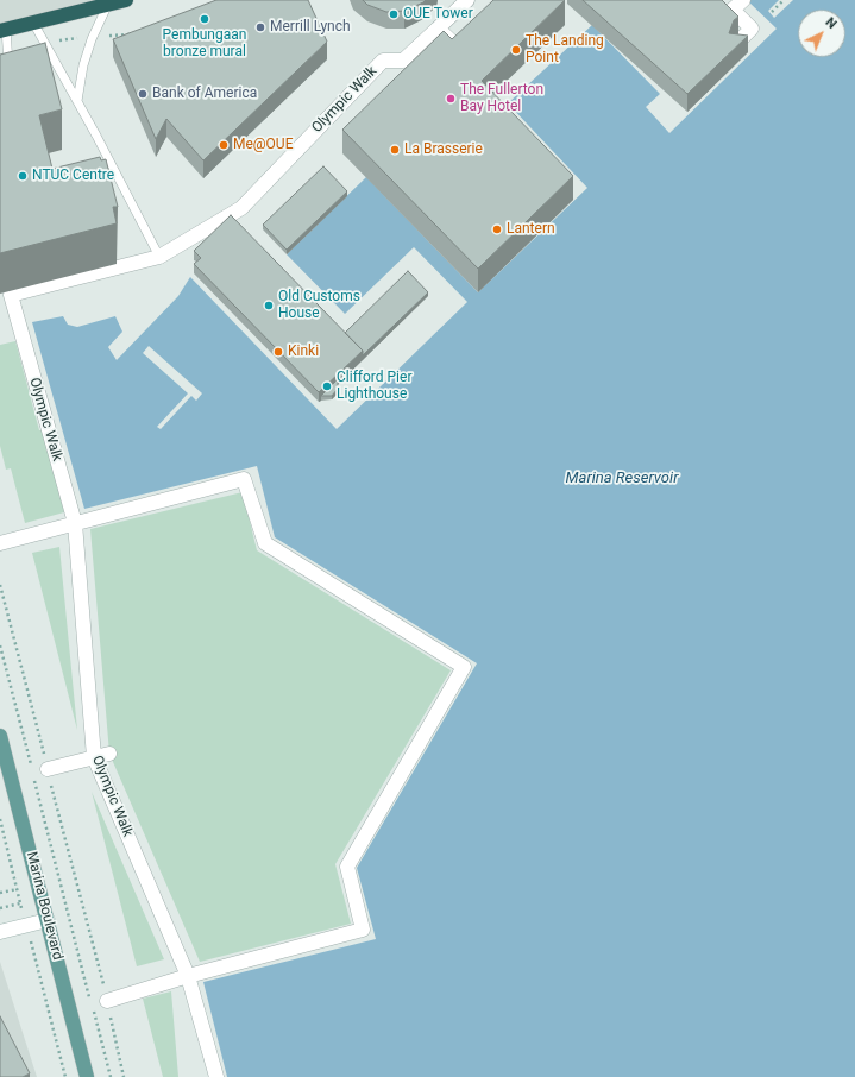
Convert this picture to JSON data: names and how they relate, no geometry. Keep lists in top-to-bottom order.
{
  "streets": {
    "main road": ["Marina Boulevard"],
    "street": ["Olympic Walk"]
  },
  "water": ["Marina Reservoir"],
  "places": [
    "OUE Tower",
    "Pembungaan bronze mural",
    "Merrill Lynch",
    "The Landing Point",
    "Bank of America",
    "The Fullerton Bay Hotel",
    "Me@OUE",
    "La Brasserie",
    "NTUC Centre",
    "Lantern",
    "Old Customs House",
    "Kinki",
    "Clifford Pier Lighthouse"
  ],
  "north": "top right"
}
